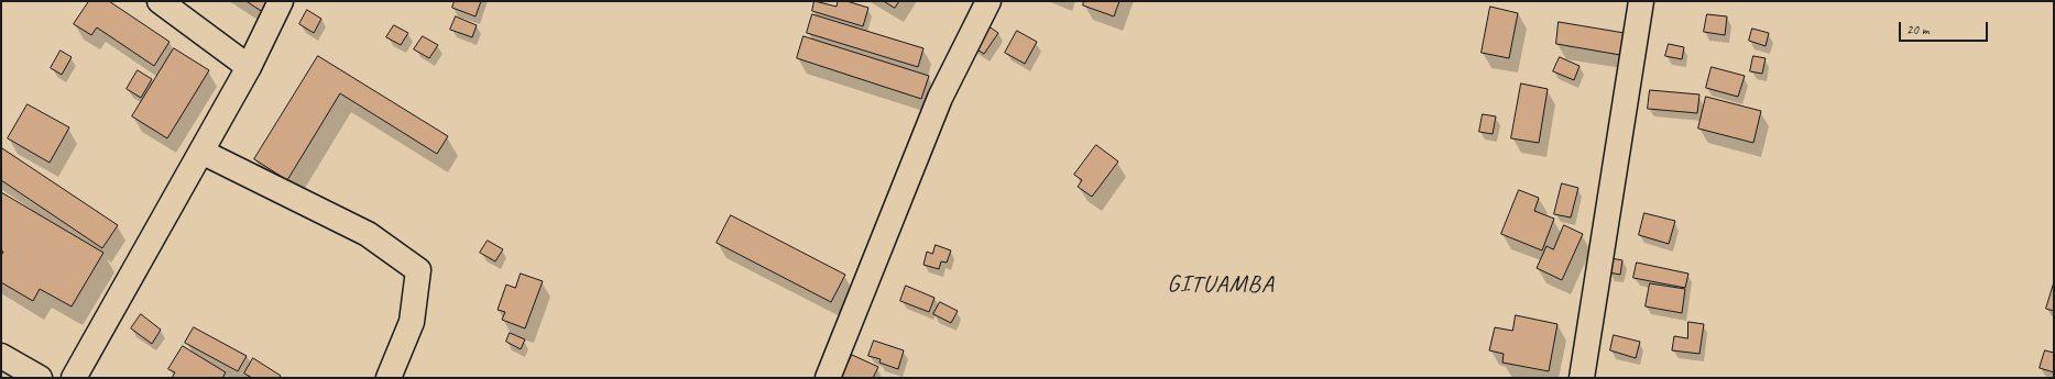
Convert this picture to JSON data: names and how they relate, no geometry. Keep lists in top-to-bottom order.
{
  "districts": ["GITUAMBA"],
  "scale_bar": "20 m"
}
